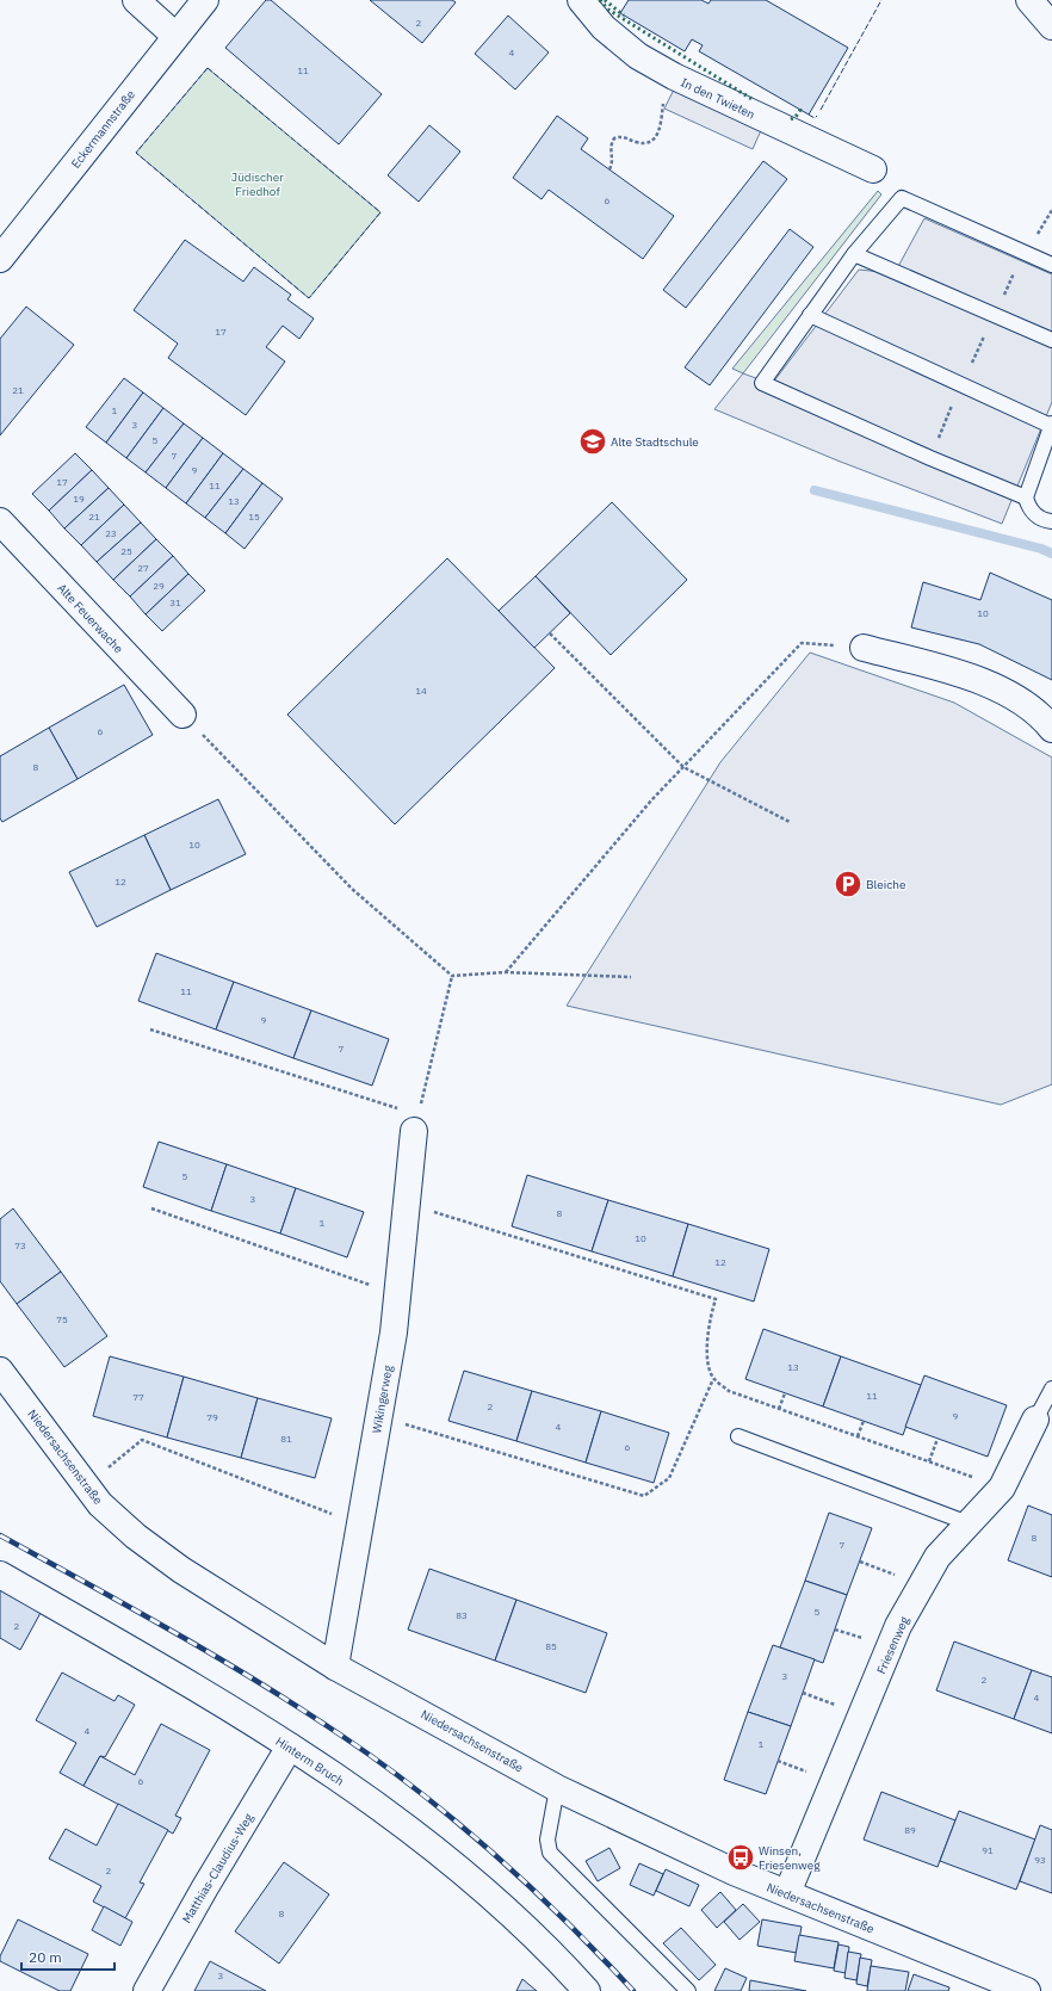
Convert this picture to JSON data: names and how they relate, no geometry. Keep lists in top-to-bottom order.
{
  "streets": {
    "street": [
      "In den Twieten",
      "Eckermannstraße",
      "Alte Feuerwache",
      "Wikingerweg",
      "Niedersachsenstraße",
      "Friesenweg",
      "Hinterm Bruch",
      "Matthias-Claudius-Weg"
    ]
  },
  "crossings": [
    ["Wikingerweg", "Niedersachsenstraße"],
    ["Niedersachsenstraße", "Friesenweg"],
    ["Hinterm Bruch", "Matthias-Claudius-Weg"]
  ],
  "parks": ["Jüdischer Friedhof"],
  "places": {
    "school or university": ["Alte Stadtschule"],
    "parking": ["Bleiche"],
    "bus stop": ["Winsen, Friesenweg"]
  },
  "house_numbers": [
    "2",
    "4",
    "11",
    "6",
    "17",
    "21",
    "1",
    "3",
    "5",
    "7",
    "9",
    "17",
    "11",
    "19",
    "13",
    "21",
    "15",
    "23",
    "25",
    "27",
    "29",
    "31",
    "10",
    "14",
    "6",
    "8",
    "10",
    "12",
    "11",
    "9",
    "7",
    "5",
    "3",
    "8",
    "1",
    "10",
    "73",
    "12",
    "75",
    "13",
    "11",
    "77",
    "2",
    "9",
    "79",
    "4",
    "81",
    "6",
    "8",
    "7",
    "5",
    "83",
    "2",
    "85",
    "3",
    "2",
    "4",
    "4",
    "1",
    "6",
    "89",
    "91",
    "93",
    "2",
    "8",
    "3"
  ],
  "scale_bar": "20 m"
}
